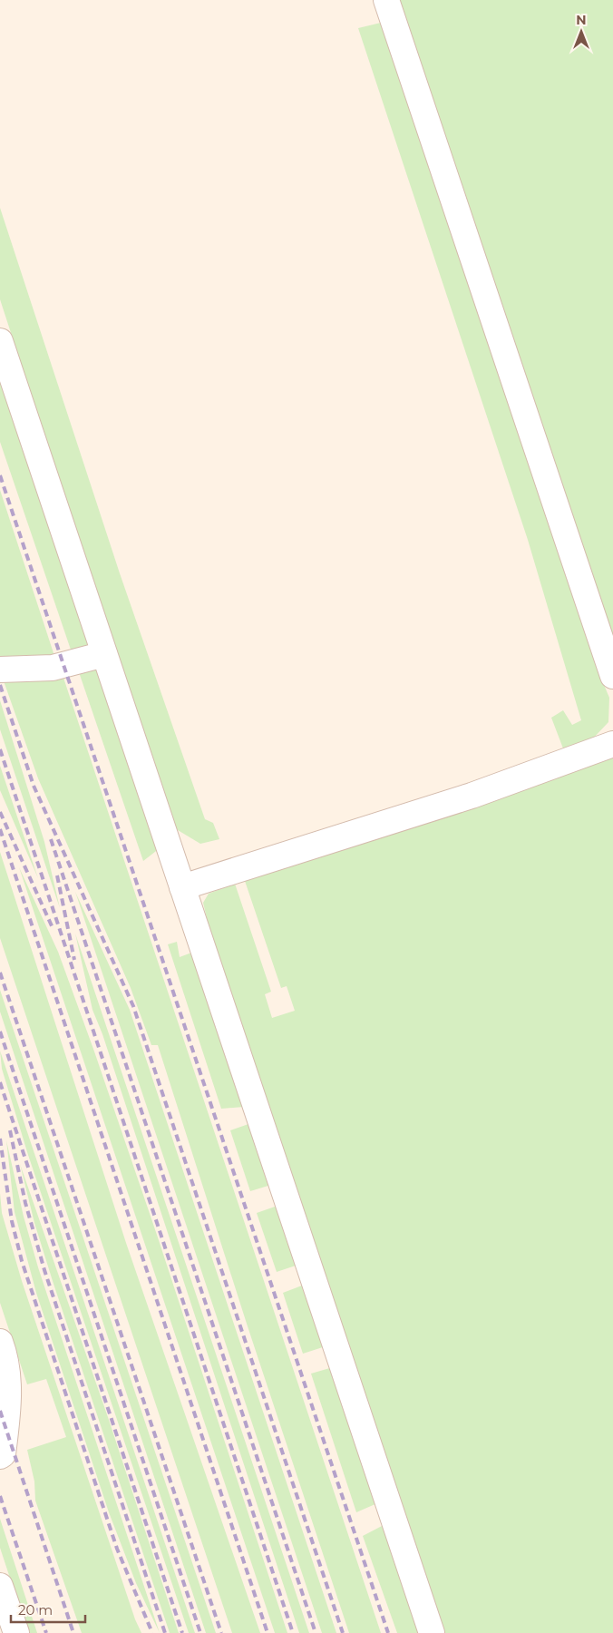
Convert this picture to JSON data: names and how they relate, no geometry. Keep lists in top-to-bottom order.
{
  "scale_bar": "20 m",
  "north": "top"
}
